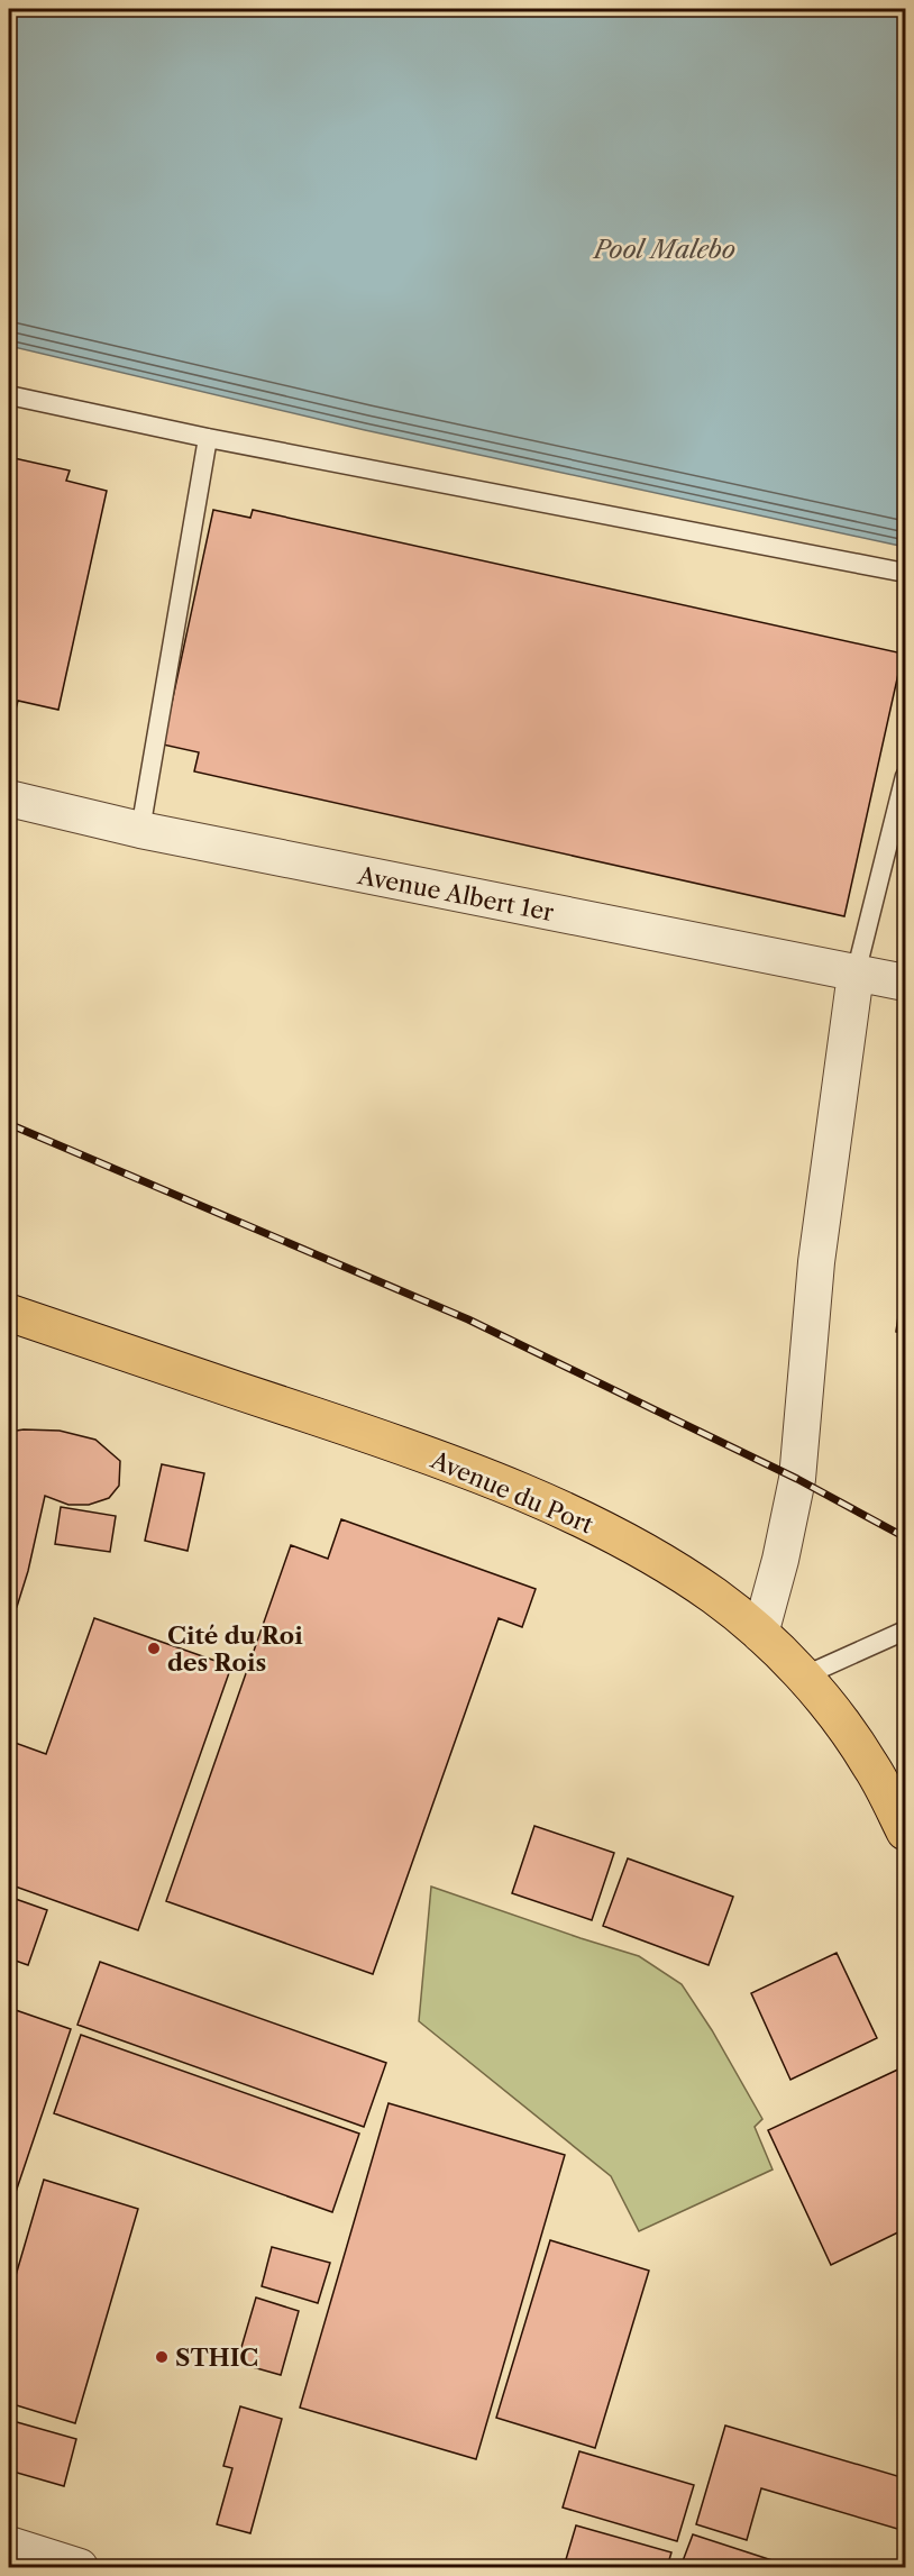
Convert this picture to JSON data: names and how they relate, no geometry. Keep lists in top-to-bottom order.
{
  "streets": {
    "main road": ["Avenue du Port"],
    "street": ["Avenue Albert 1er"]
  },
  "water": ["Pool Malebo"],
  "places": ["Cité du Roi des Rois", "STHIC"]
}
